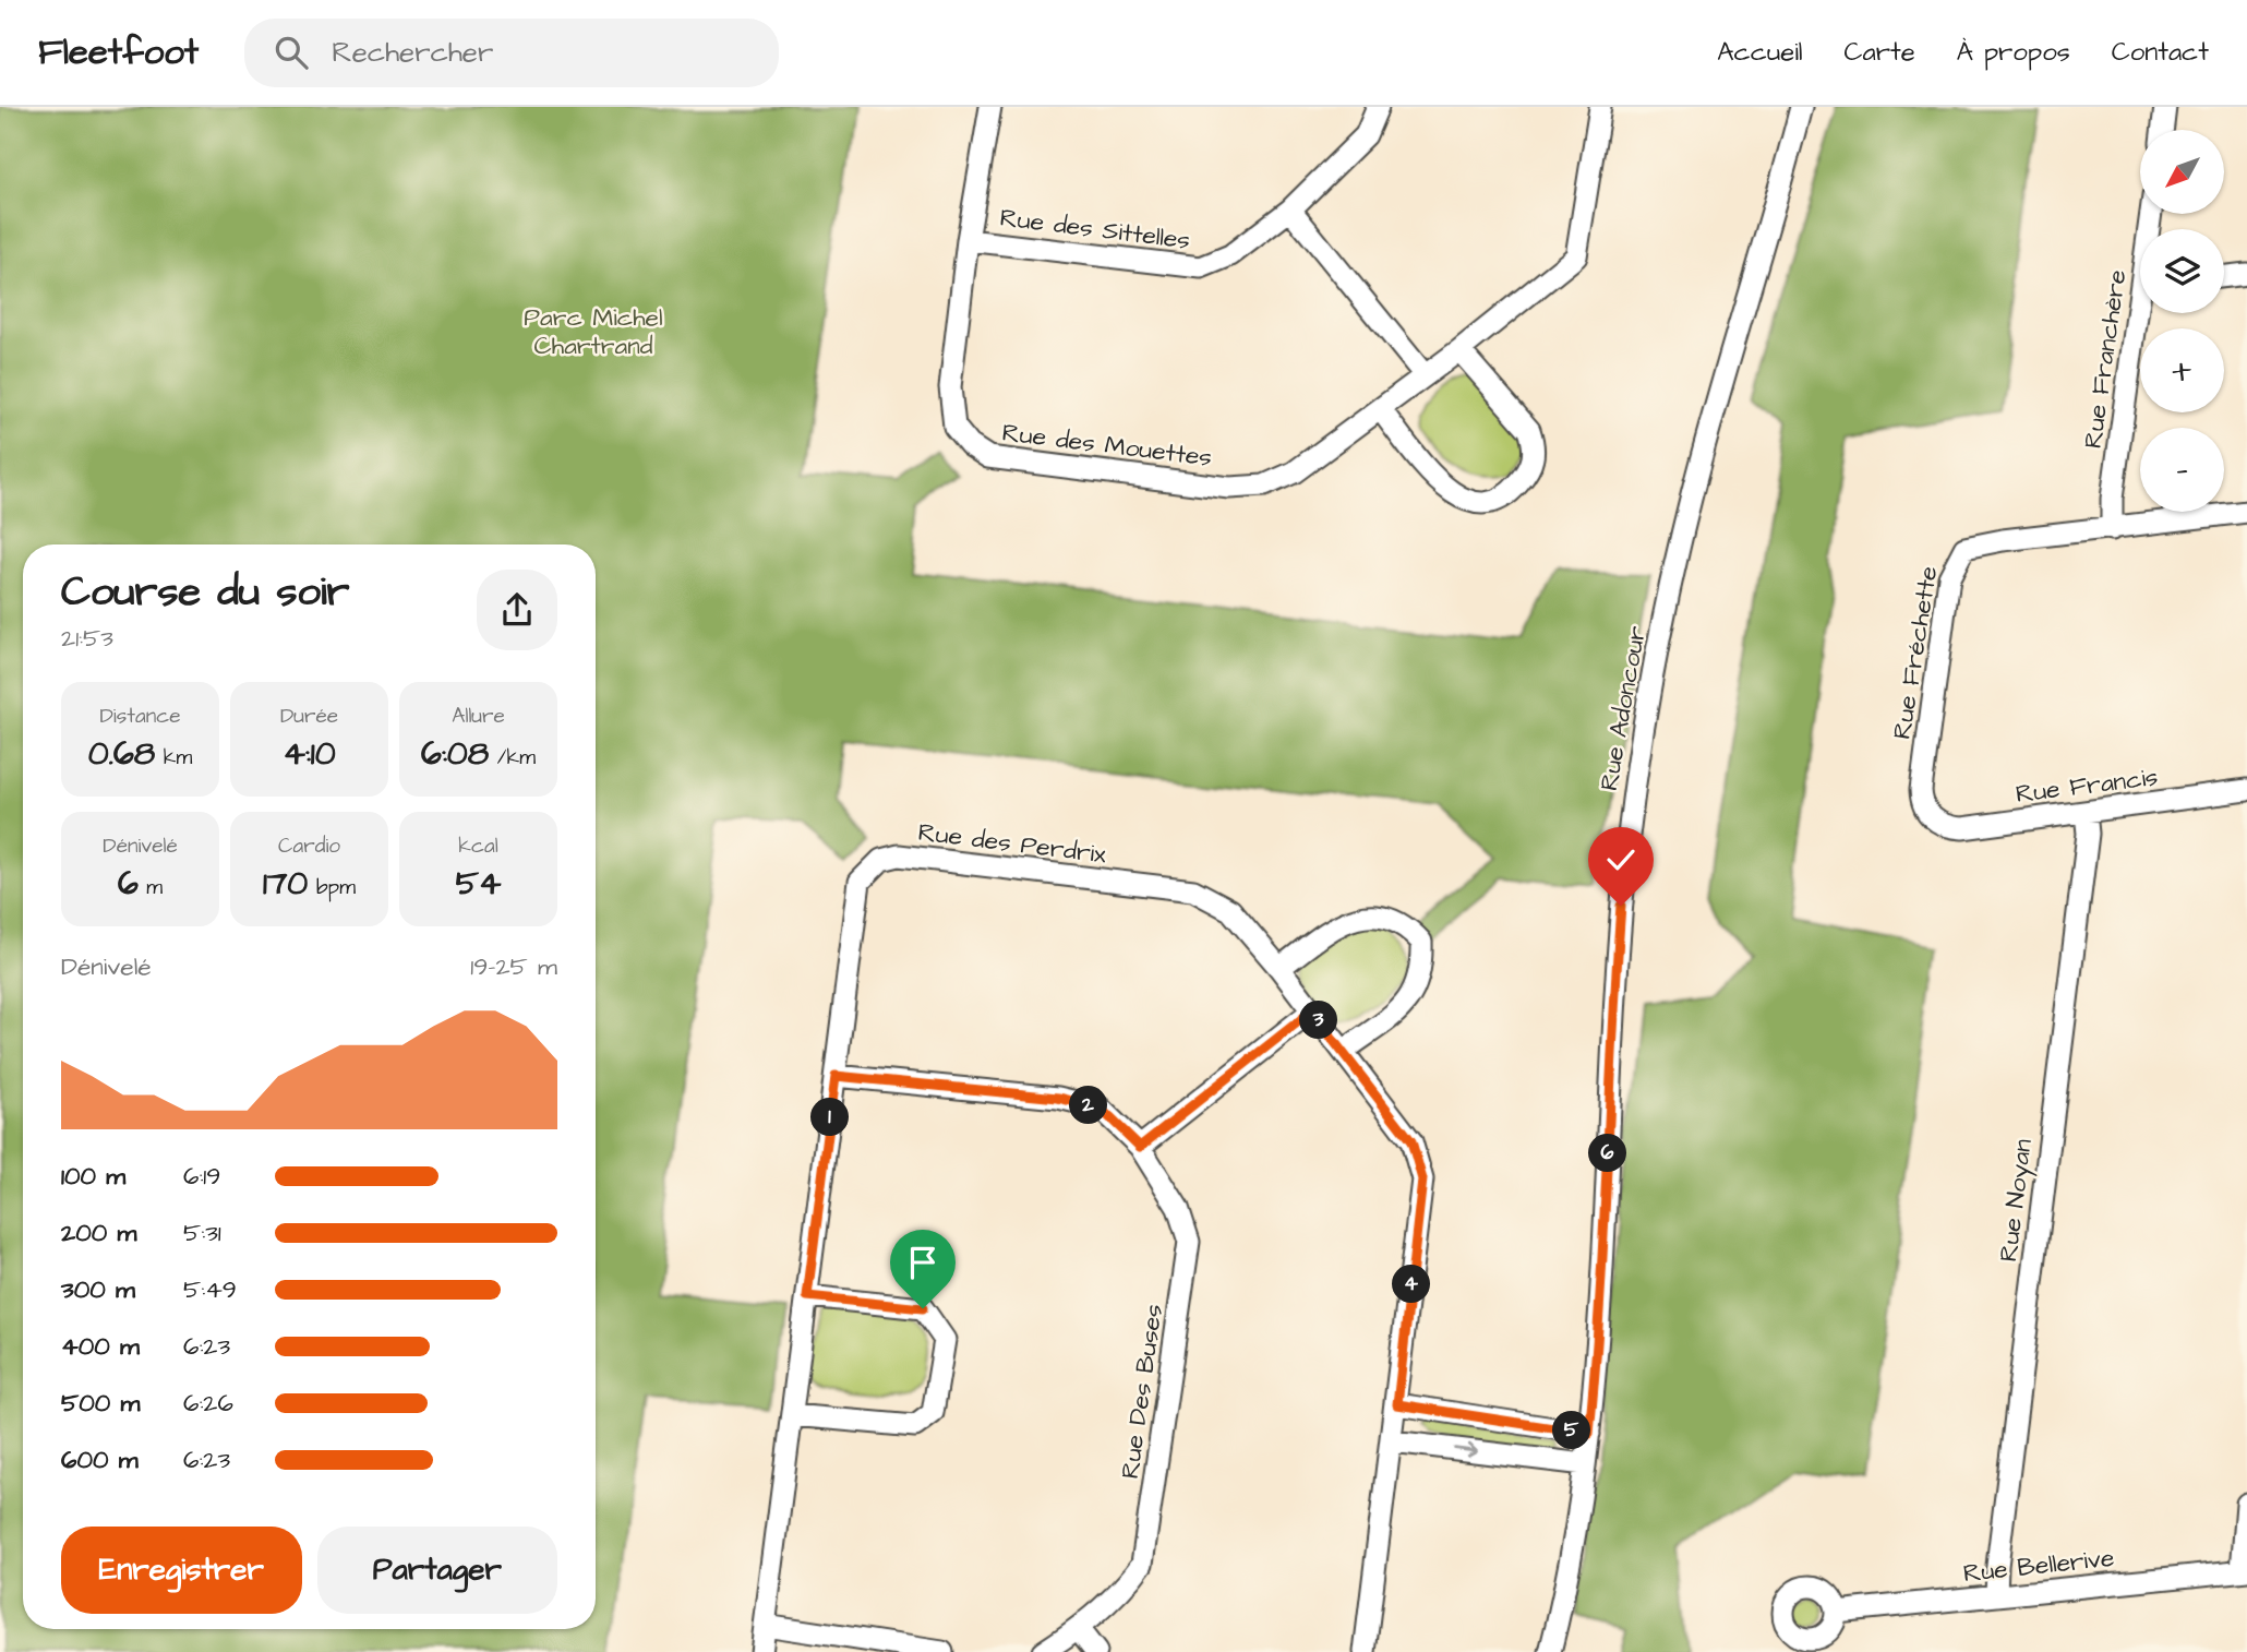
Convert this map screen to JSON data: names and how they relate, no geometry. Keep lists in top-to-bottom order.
{
  "streets": {
    "street": [
      "Rue des Sittelles",
      "Rue Franchère",
      "Rue des Mouettes",
      "Rue Fréchette",
      "Rue Adoncour",
      "Rue Francis",
      "Rue des Perdrix",
      "Rue Noyan",
      "Rue Des Buses",
      "Rue Bellerive"
    ]
  },
  "crossings": [
    ["Rue des Sittelles", "Rue des Mouettes"],
    ["Rue Franchère", "Rue Fréchette"],
    ["Rue Fréchette", "Rue Francis"],
    ["Rue Francis", "Rue Noyan"],
    ["Rue des Perdrix", "Rue Des Buses"],
    ["Rue Noyan", "Rue Bellerive"]
  ],
  "parks": ["Parc Michel Chartrand"],
  "north": "bottom left",
  "page": {
    "header": "Fleetfoot",
    "search": "Rechercher",
    "nav": [
      "Accueil",
      "Carte",
      "À propos",
      "Contact"
    ],
    "map_buttons": ["+", "−"],
    "heading": ["Course du soir", "21:53"],
    "stats": [
      ["Distance", "0.68 km"],
      ["Durée", "4:10"],
      ["Allure", "6:08 /km"],
      ["Dénivelé", "6 m"],
      ["Cardio", "170 bpm"],
      ["kcal", "54"]
    ],
    "chart": ["Dénivelé", "19–25 m"],
    "pins": [
      "3",
      "2",
      "1",
      "6",
      "4",
      "5"
    ],
    "list": [
      {
        "name": "100 m",
        "note": "6:19"
      },
      {
        "name": "200 m",
        "note": "5:31"
      },
      {
        "name": "300 m",
        "note": "5:49"
      },
      {
        "name": "400 m",
        "note": "6:23"
      },
      {
        "name": "500 m",
        "note": "6:26"
      },
      {
        "name": "600 m",
        "note": "6:23"
      }
    ],
    "buttons": ["Enregistrer", "Partager"]
  }
}
